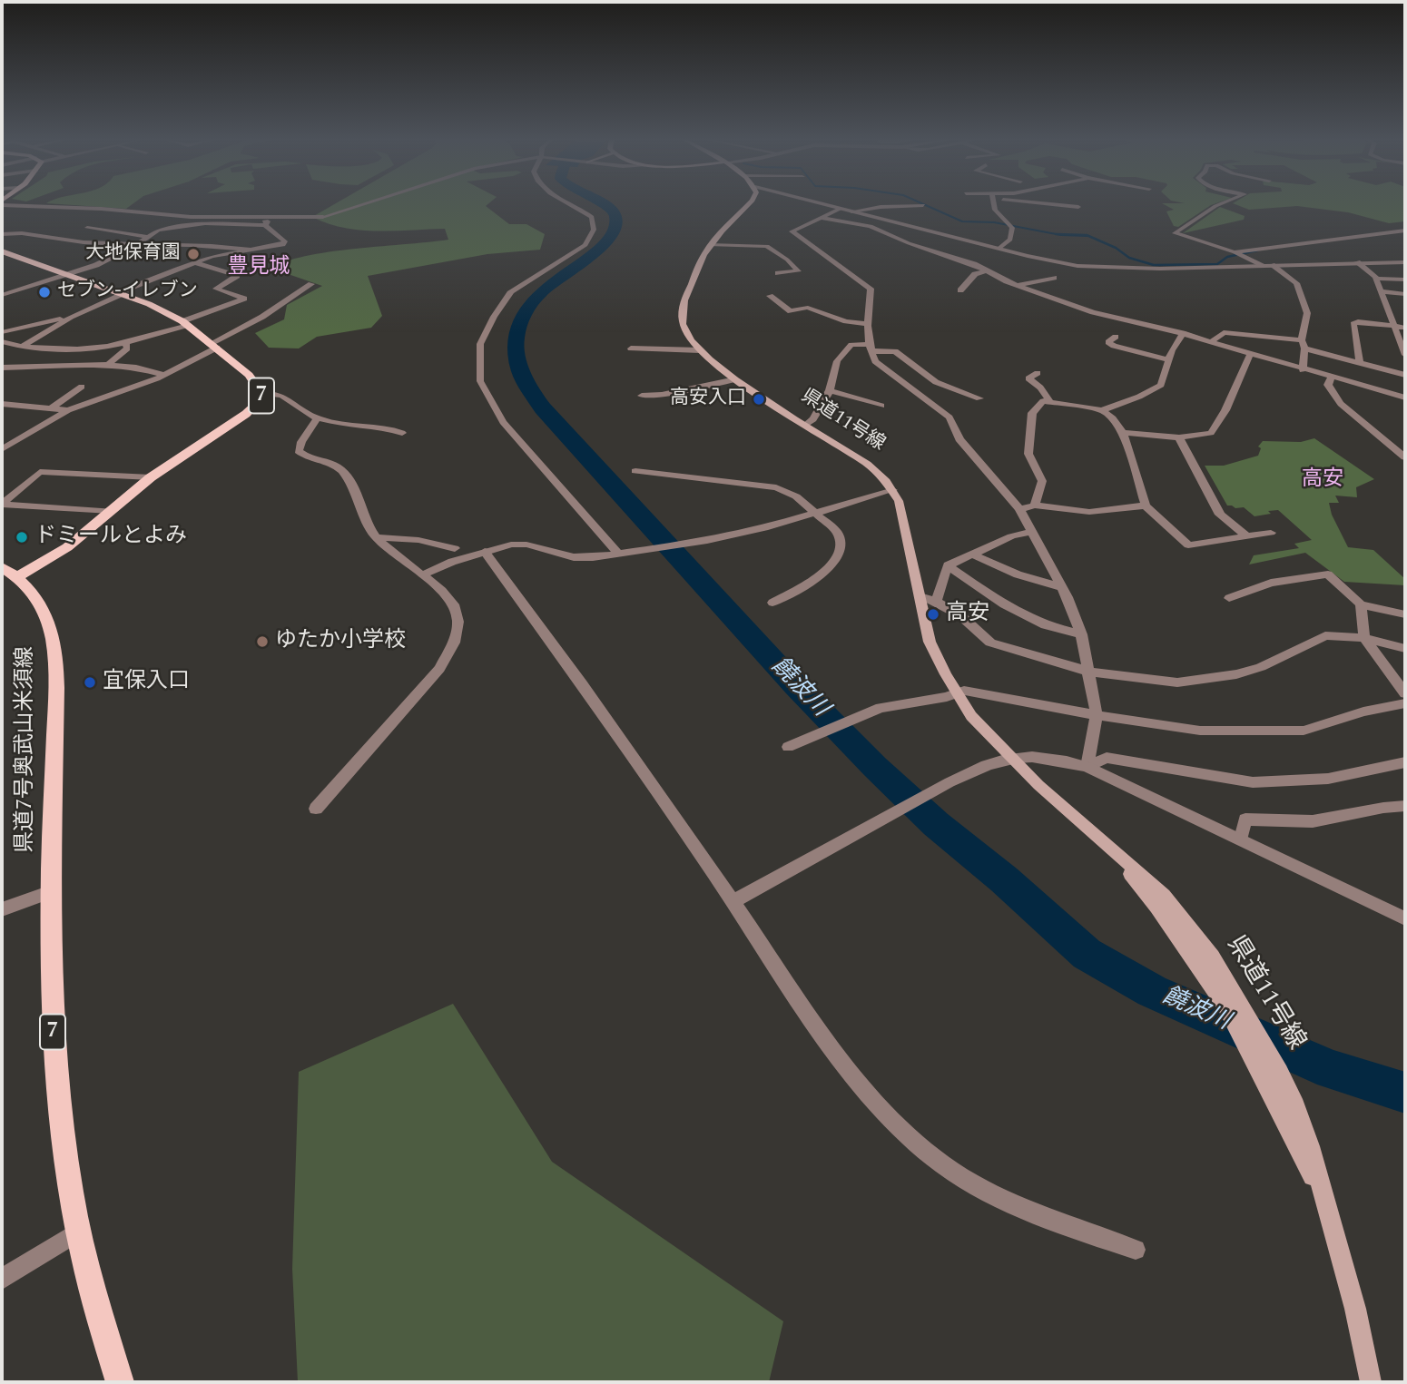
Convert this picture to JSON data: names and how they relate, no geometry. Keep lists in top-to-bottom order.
{
  "streets": {
    "main road": ["7", "県道11号線", "県道7号奥武山米須線"]
  },
  "crossings": [
    ["7", "県道7号奥武山米須線"]
  ],
  "districts": ["豊見城", "高安"],
  "water": ["饒波川"],
  "places": [
    "大地保育園",
    "セブン-イレブン",
    "高安入口",
    "ドミールとよみ",
    "高安",
    "ゆたか小学校",
    "宜保入口"
  ]
}
